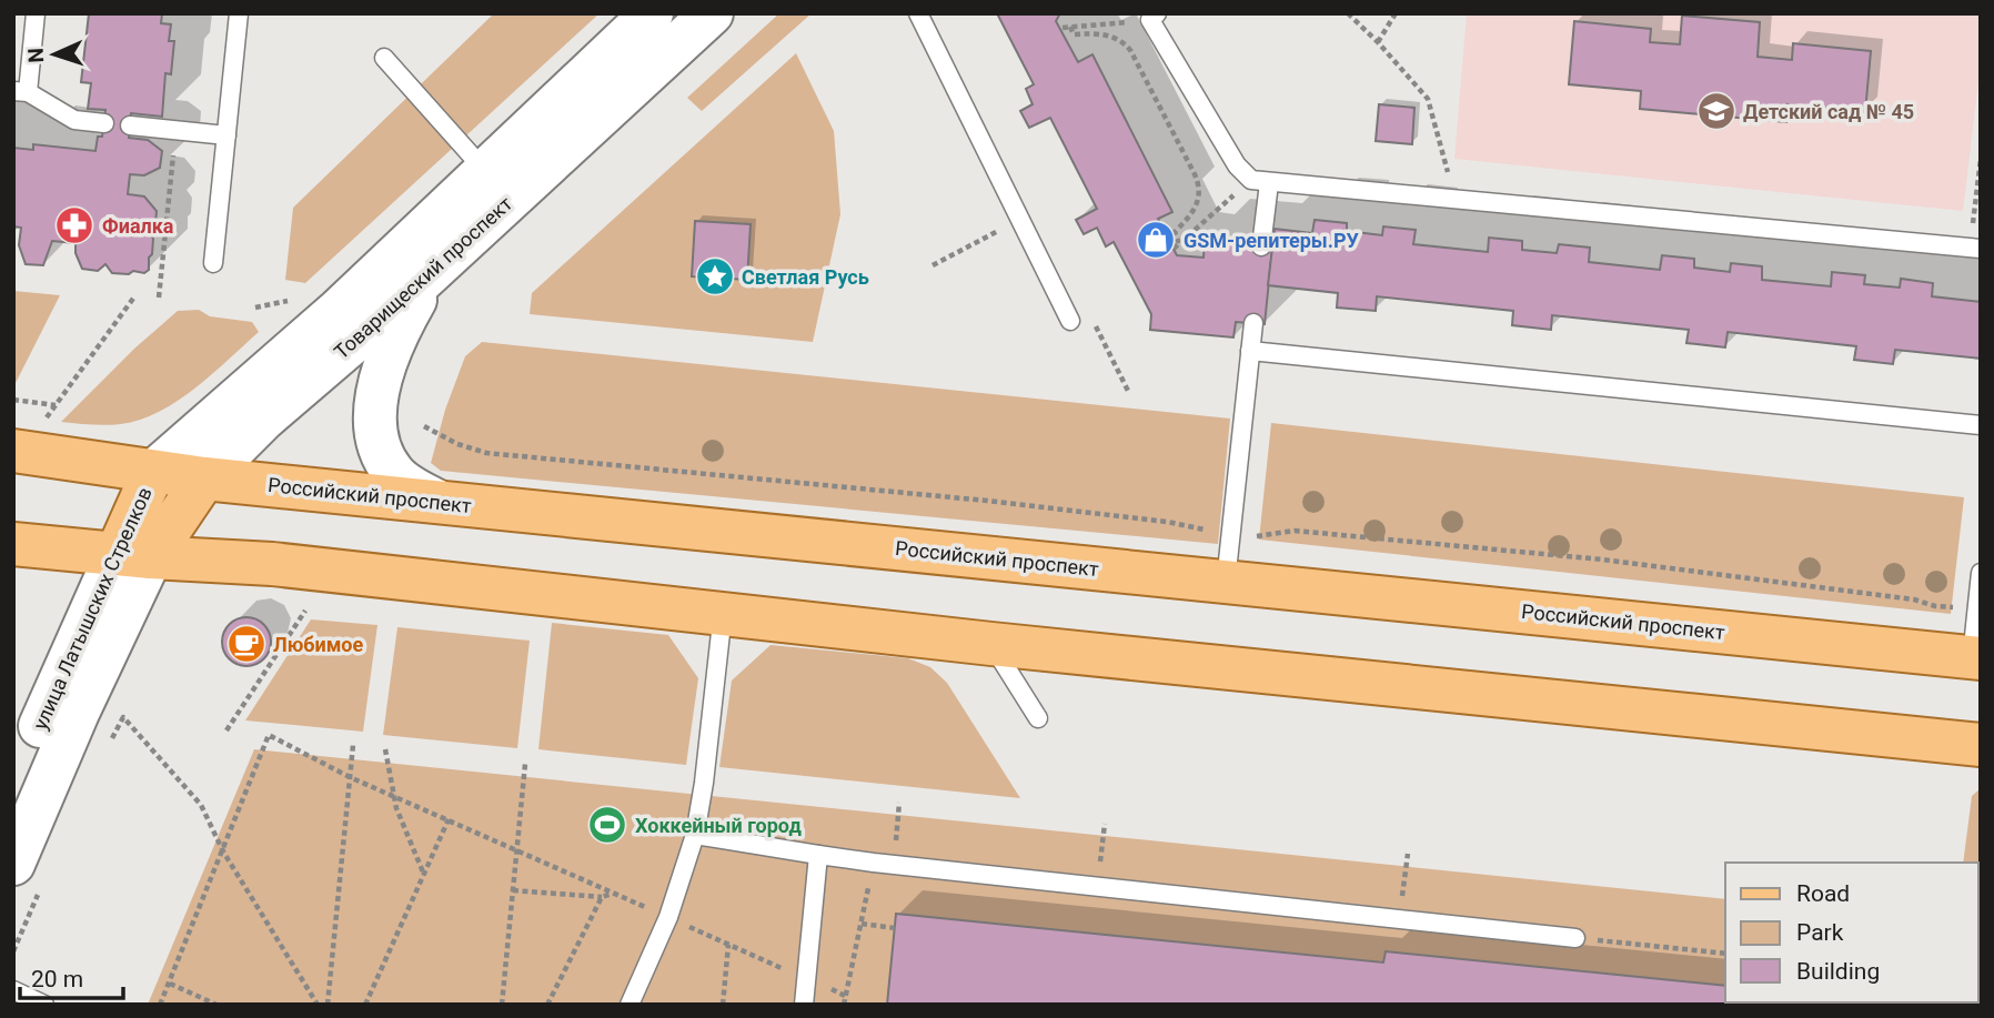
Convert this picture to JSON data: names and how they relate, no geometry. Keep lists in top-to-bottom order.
{
  "streets": {
    "main road": ["Товарищеский проспект", "Российский проспект", "улица Латышских Стрелков"]
  },
  "crossings": [
    ["Товарищеский проспект", "Российский проспект"],
    ["Товарищеский проспект", "улица Латышских Стрелков"],
    ["Российский проспект", "улица Латышских Стрелков"]
  ],
  "places": {
    "school or university": ["Детский сад № 45"],
    "pharmacy": ["Фиалка"],
    "shop": ["GSM-репитеры.РУ"],
    "place": ["Светлая Русь"],
    "cafe": ["Любимое"],
    "sports": ["Хоккейный город"]
  },
  "legend": ["Road", "Park", "Building"],
  "scale_bar": "20 m",
  "north": "left"
}
